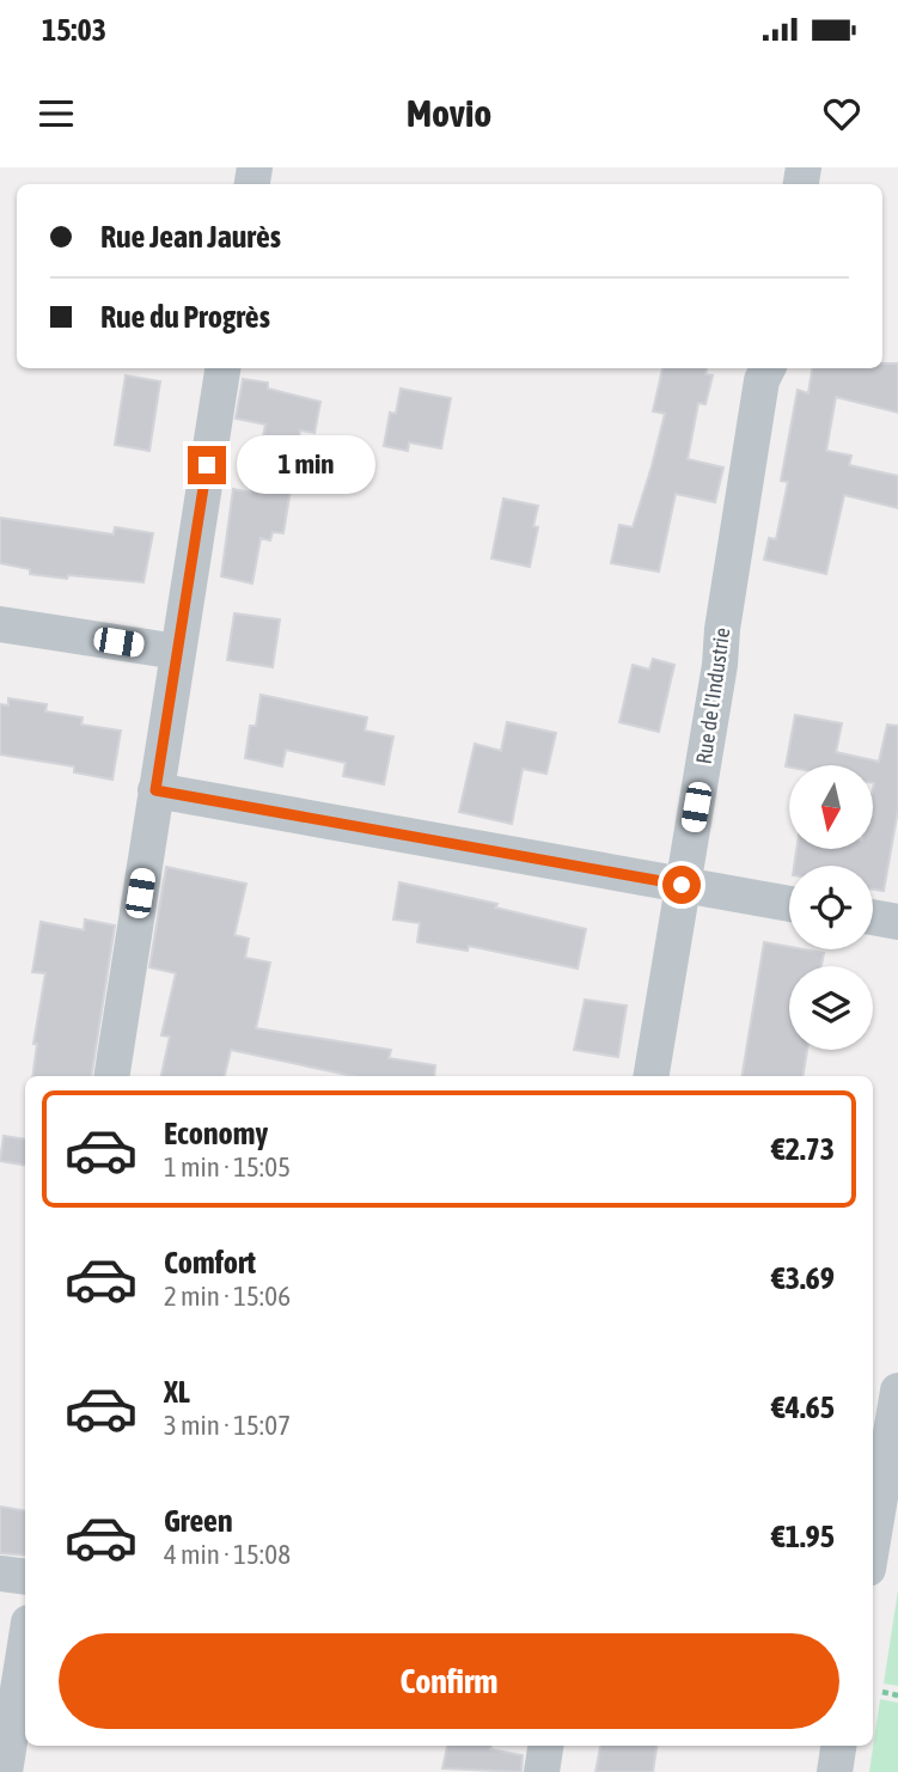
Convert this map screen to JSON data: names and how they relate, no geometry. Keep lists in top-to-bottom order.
{
  "streets": {
    "street": ["Rue de l'Industrie"]
  },
  "north": "bottom",
  "page": {
    "status": "15:03",
    "header": "Movio",
    "banner": ["Rue Jean Jaurès", "Rue du Progrès"],
    "bubble": "1 min",
    "list": [
      {
        "name": "Economy",
        "note": "1 min · 15:05",
        "value": "€2.73"
      },
      {
        "name": "Comfort",
        "note": "2 min · 15:06",
        "value": "€3.69"
      },
      {
        "name": "XL",
        "note": "3 min · 15:07",
        "value": "€4.65"
      },
      {
        "name": "Green",
        "note": "4 min · 15:08",
        "value": "€1.95"
      }
    ],
    "buttons": "Confirm"
  }
}
